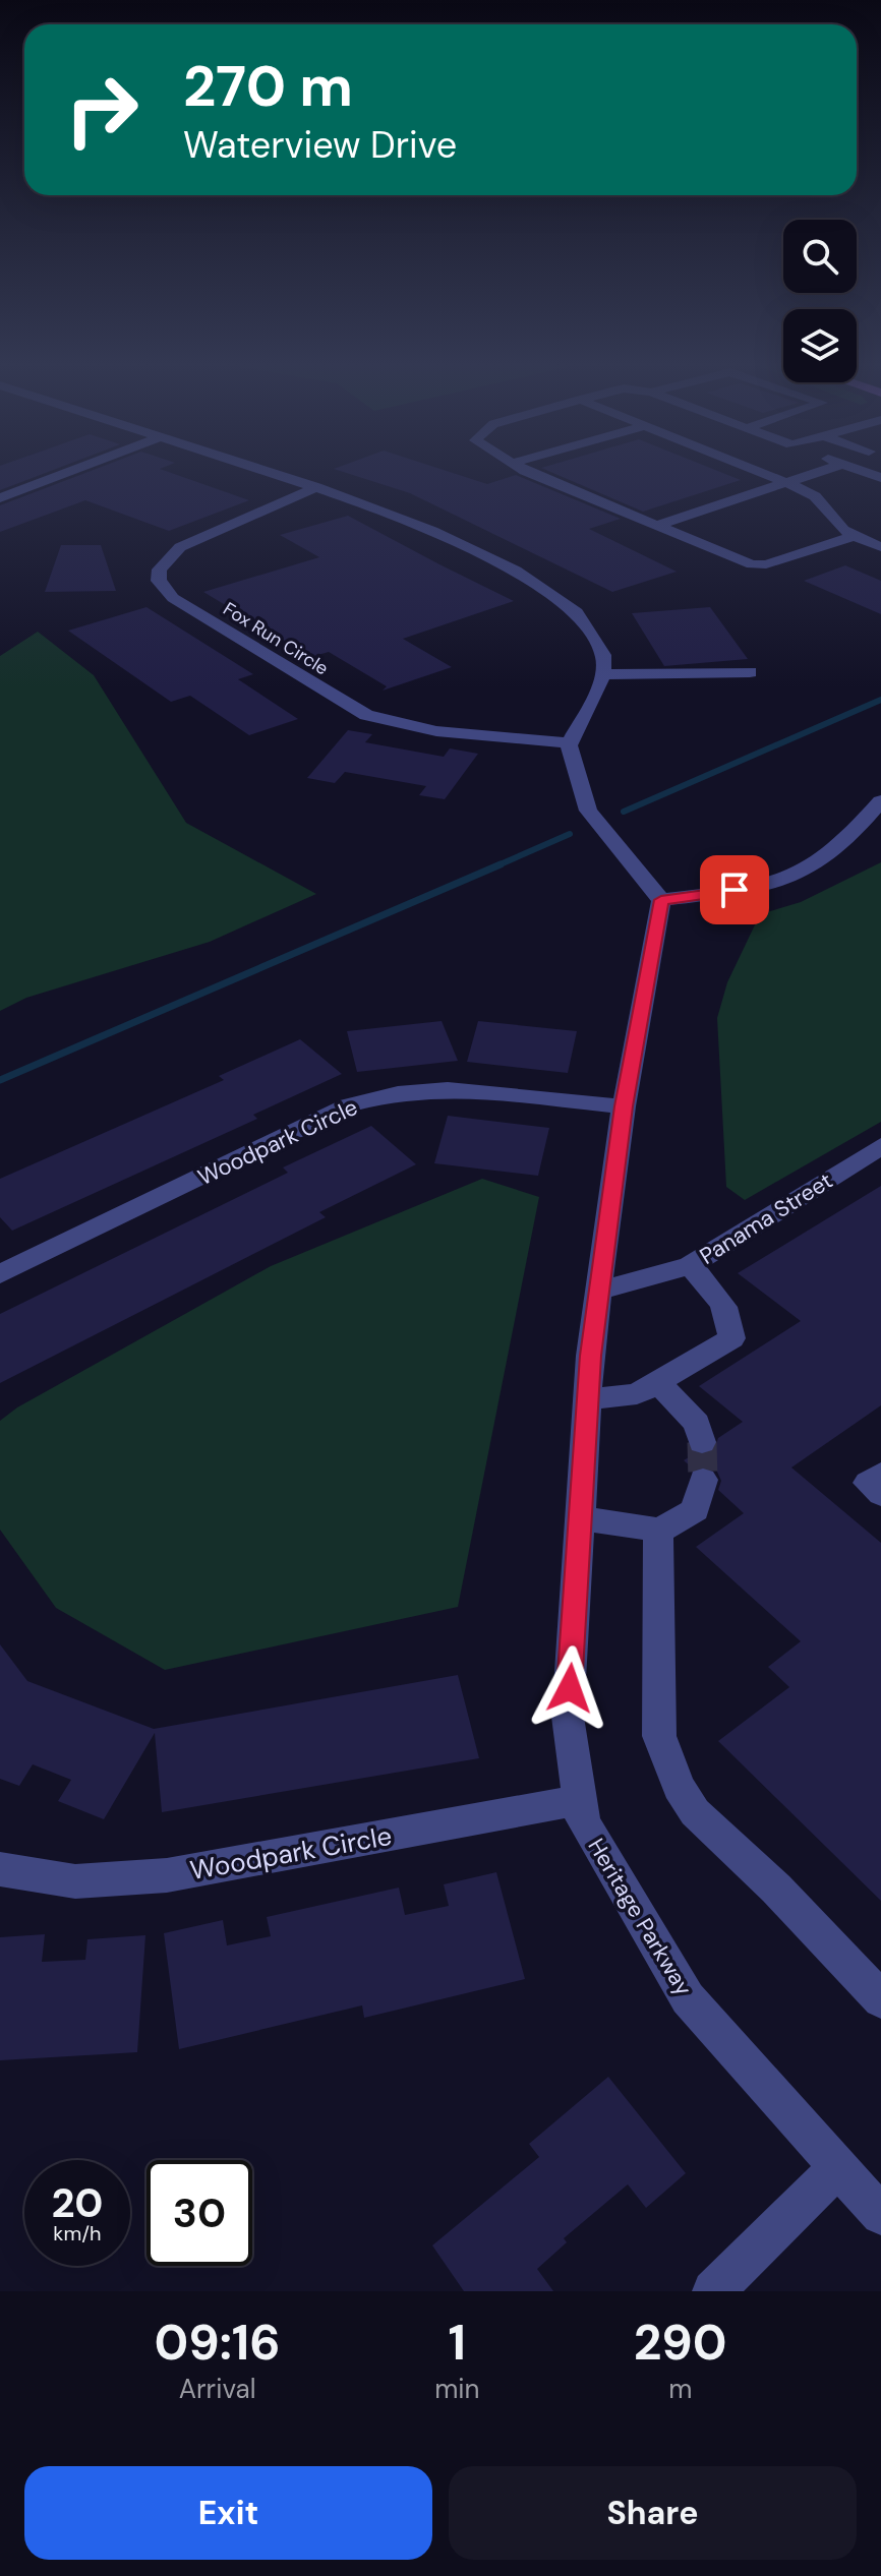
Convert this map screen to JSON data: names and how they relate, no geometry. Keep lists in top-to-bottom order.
{
  "streets": {
    "street": [
      "Fox Run Circle",
      "Woodpark Circle",
      "Panama Street",
      "Heritage Parkway"
    ]
  },
  "crossings": [
    ["Woodpark Circle", "Heritage Parkway"],
    ["Panama Street", "Heritage Parkway"]
  ],
  "page": {
    "turn": ["270 m", "Waterview Drive"],
    "speed": "20 km/h",
    "limit": "30",
    "eta": [
      "09:16",
      "Arrival",
      "1",
      "min",
      "290",
      "m"
    ],
    "buttons": ["Exit", "Share"]
  }
}
